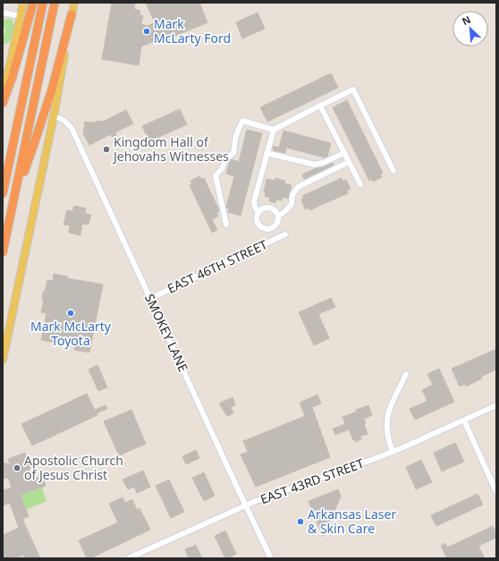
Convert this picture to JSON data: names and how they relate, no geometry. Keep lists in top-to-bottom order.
{
  "streets": {
    "street": ["EAST 46TH STREET", "SMOKEY LANE", "EAST 43RD STREET"]
  },
  "crossings": [
    ["EAST 46TH STREET", "SMOKEY LANE"],
    ["SMOKEY LANE", "EAST 43RD STREET"]
  ],
  "places": [
    "Mark McLarty Ford",
    "Kingdom Hall of Jehovahs Witnesses",
    "Mark McLarty Toyota",
    "Apostolic Church of Jesus Christ",
    "Arkansas Laser & Skin Care"
  ],
  "north": "top left"
}
